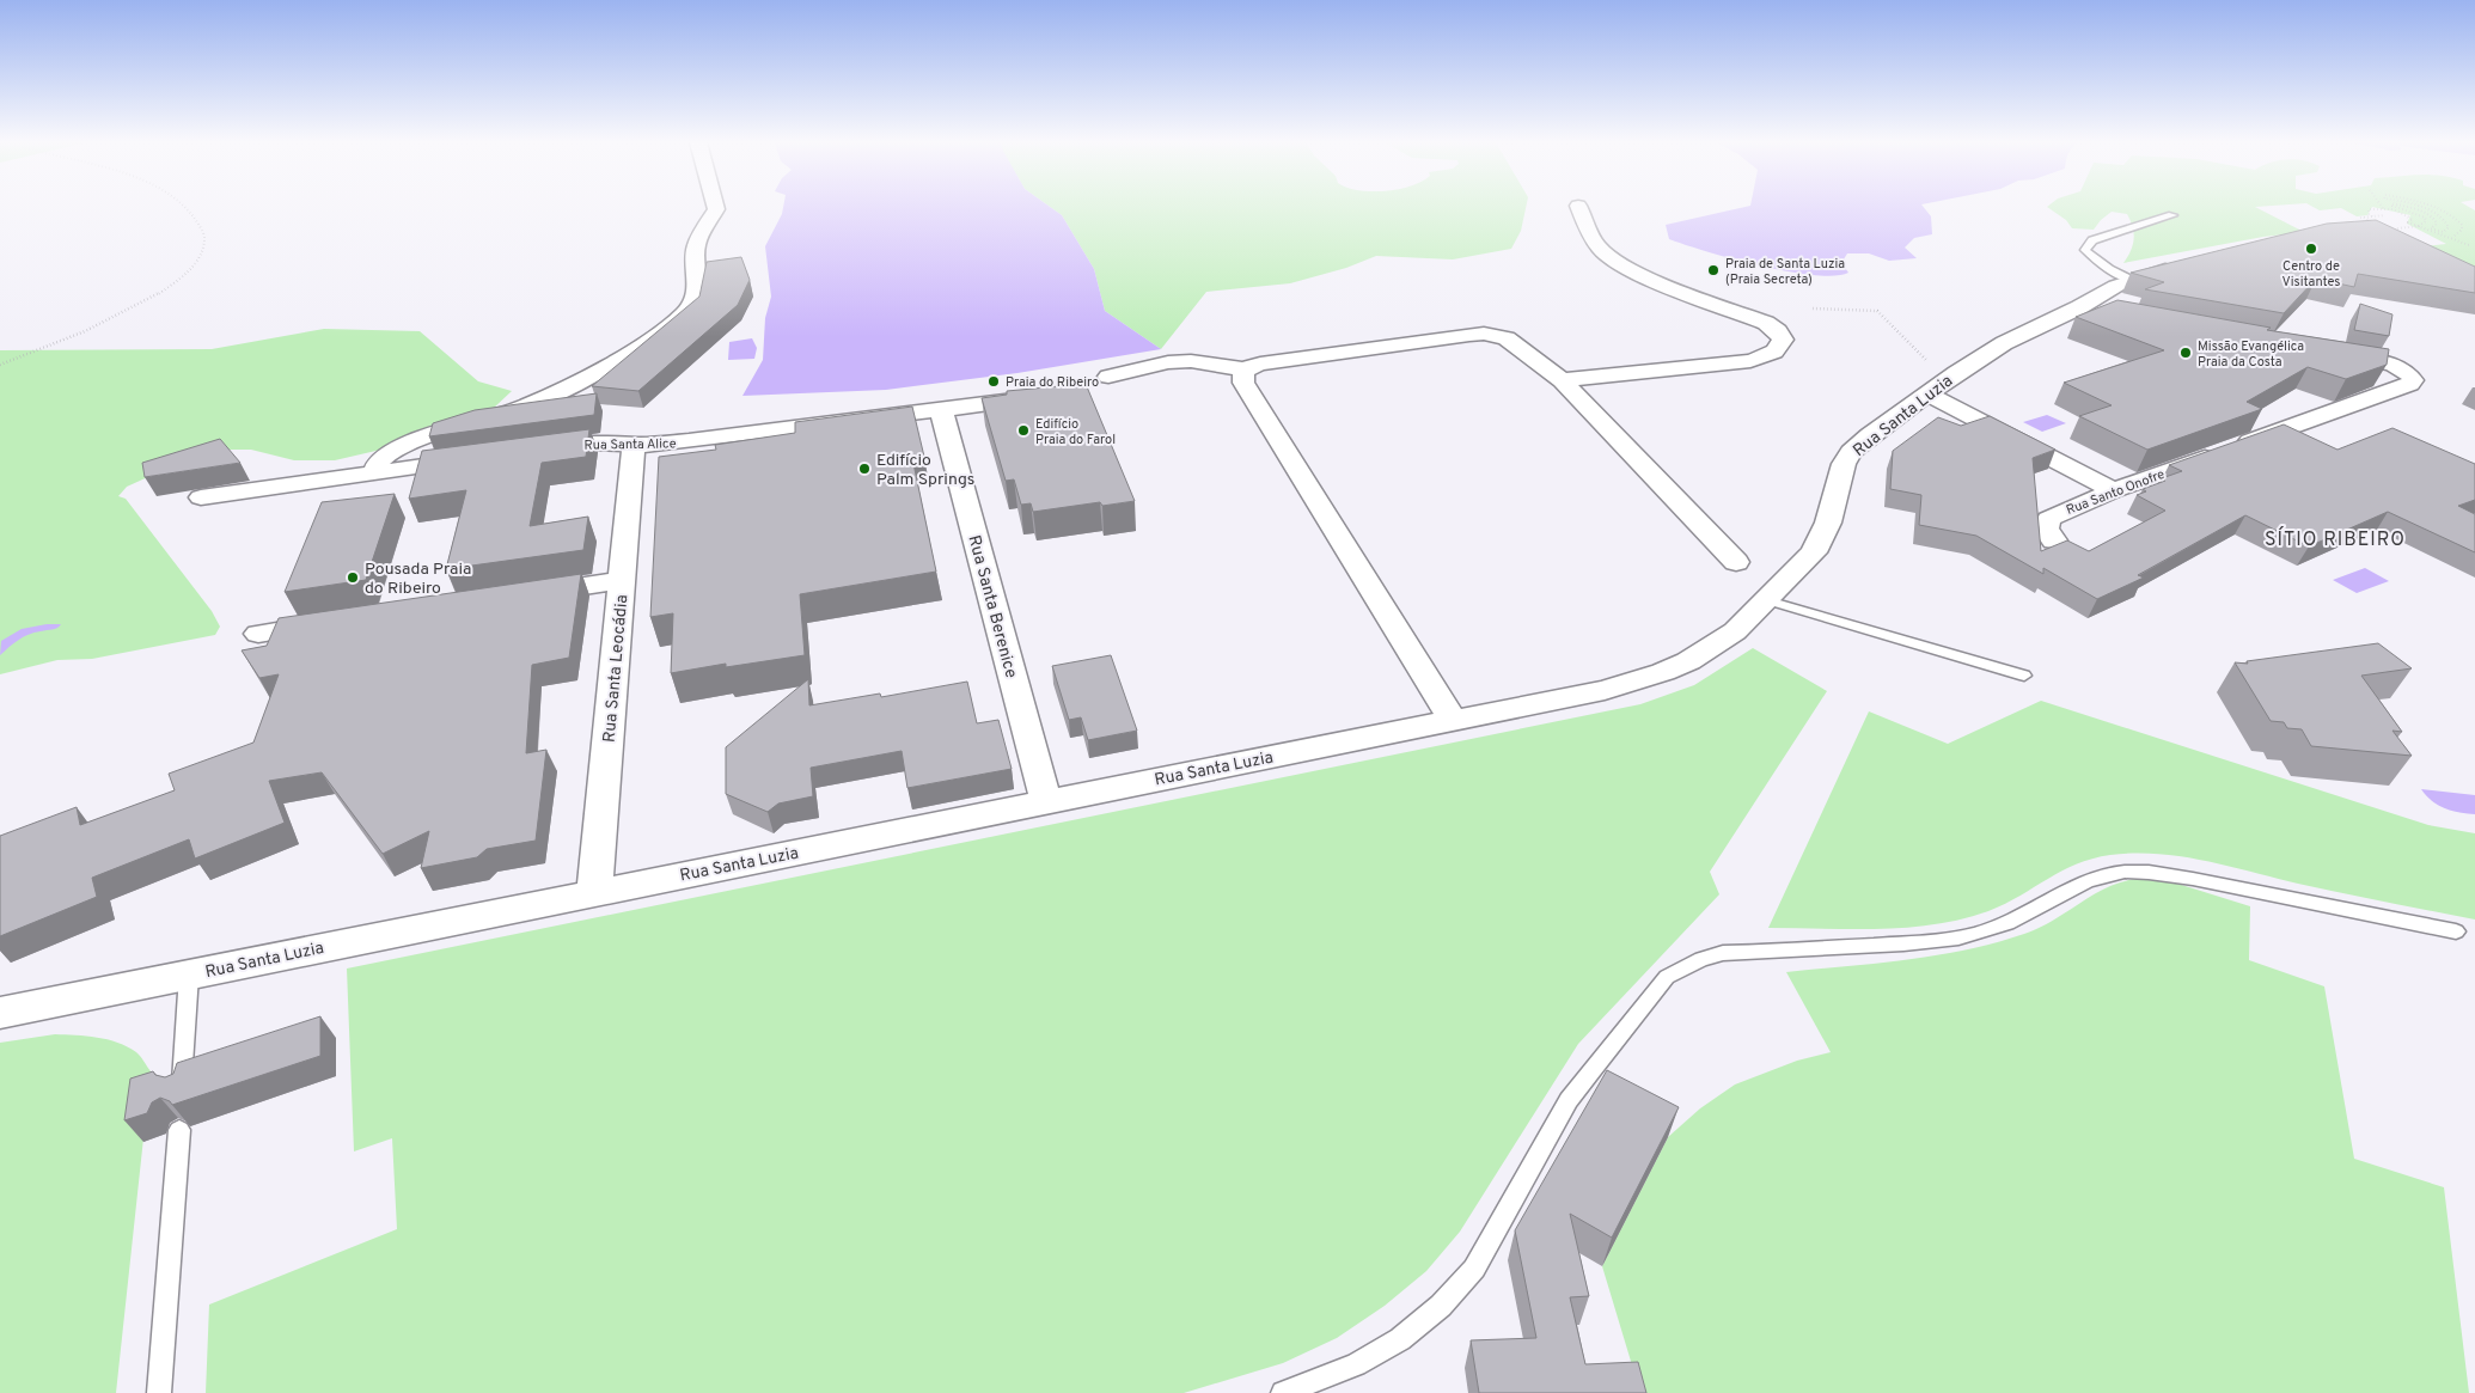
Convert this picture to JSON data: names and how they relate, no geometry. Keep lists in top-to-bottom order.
{
  "streets": {
    "street": [
      "Rua Santa Luzia",
      "Rua Santa Alice",
      "Rua Santo Onofre",
      "Rua Santa Berenice",
      "Rua Santa Leocádia"
    ]
  },
  "crossings": [
    ["Rua Santa Luzia", "Rua Santa Berenice"],
    ["Rua Santa Luzia", "Rua Santa Leocádia"],
    ["Rua Santa Alice", "Rua Santa Berenice"],
    ["Rua Santa Alice", "Rua Santa Leocádia"]
  ],
  "districts": ["SÍTIO RIBEIRO"],
  "places": [
    "Centro de Visitantes",
    "Praia de Santa Luzia (Praia Secreta)",
    "Missão Evangélica Praia da Costa",
    "Praia do Ribeiro",
    "Edifício Praia do Farol",
    "Edifício Palm Springs",
    "Pousada Praia do Ribeiro"
  ]
}
